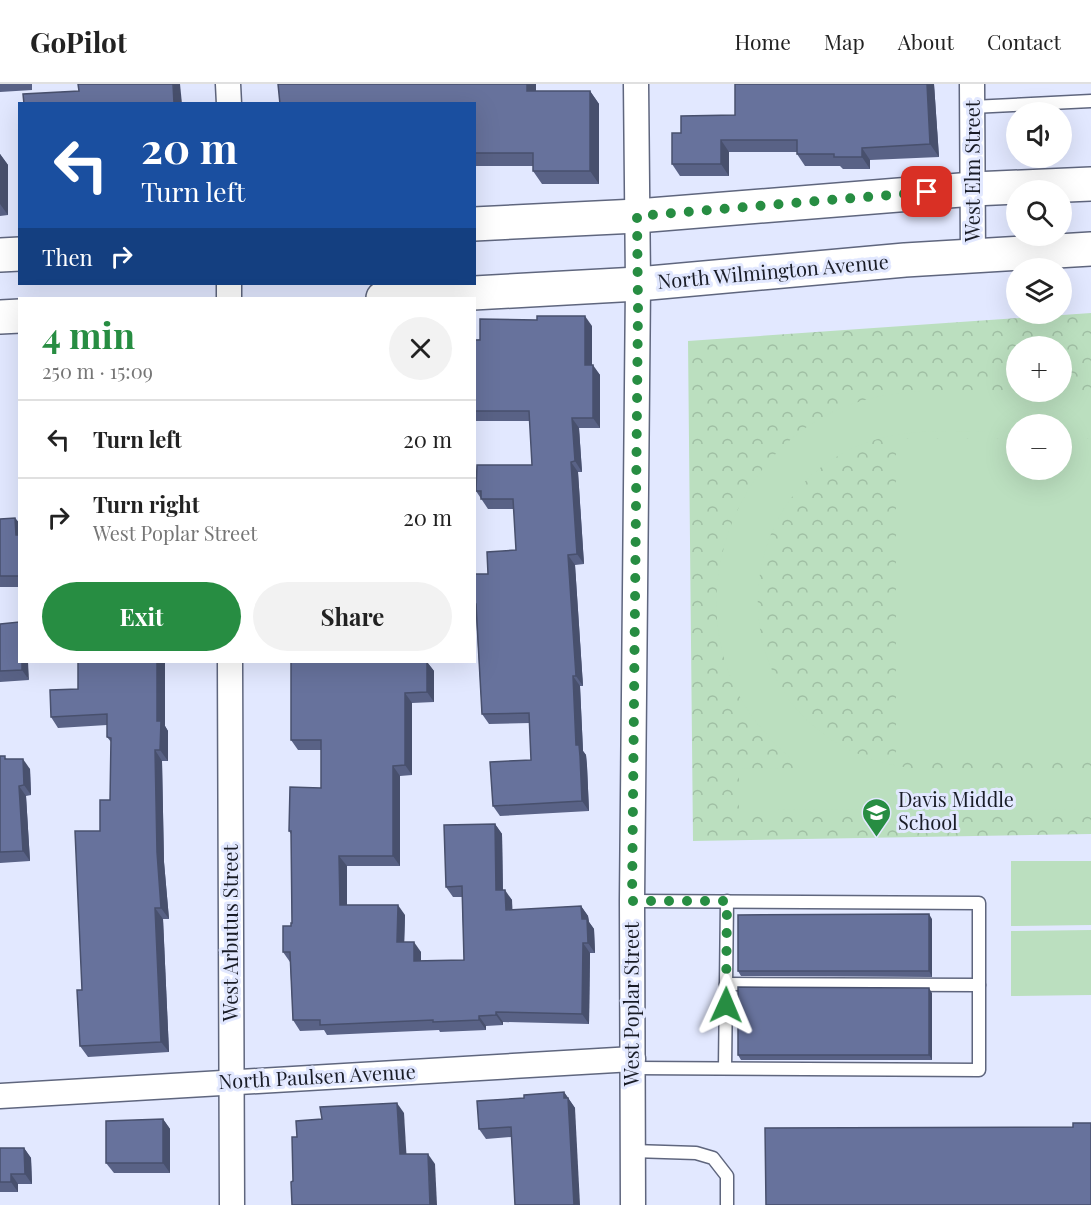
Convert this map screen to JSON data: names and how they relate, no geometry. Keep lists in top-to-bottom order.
{
  "streets": {
    "main road": ["North Wilmington Avenue"],
    "street": [
      "West Elm Street",
      "West Arbutus Street",
      "West Poplar Street",
      "North Paulsen Avenue"
    ]
  },
  "crossings": [
    ["West Elm Street", "North Wilmington Avenue"],
    ["North Wilmington Avenue", "West Poplar Street"],
    ["West Arbutus Street", "North Paulsen Avenue"],
    ["West Poplar Street", "North Paulsen Avenue"]
  ],
  "places": {
    "school or university": ["Davis Middle School"]
  },
  "page": {
    "header": "GoPilot",
    "nav": [
      "Home",
      "Map",
      "About",
      "Contact"
    ],
    "map_buttons": ["+", "−"],
    "turn": ["20 m", "Turn left"],
    "then": "Then",
    "heading": ["4 min", "250 m · 15:09"],
    "list": [
      {
        "name": "Turn left",
        "value": "20 m"
      },
      {
        "name": "Turn right",
        "note": "West Poplar Street",
        "value": "20 m"
      }
    ],
    "buttons": ["Exit", "Share"]
  }
}
